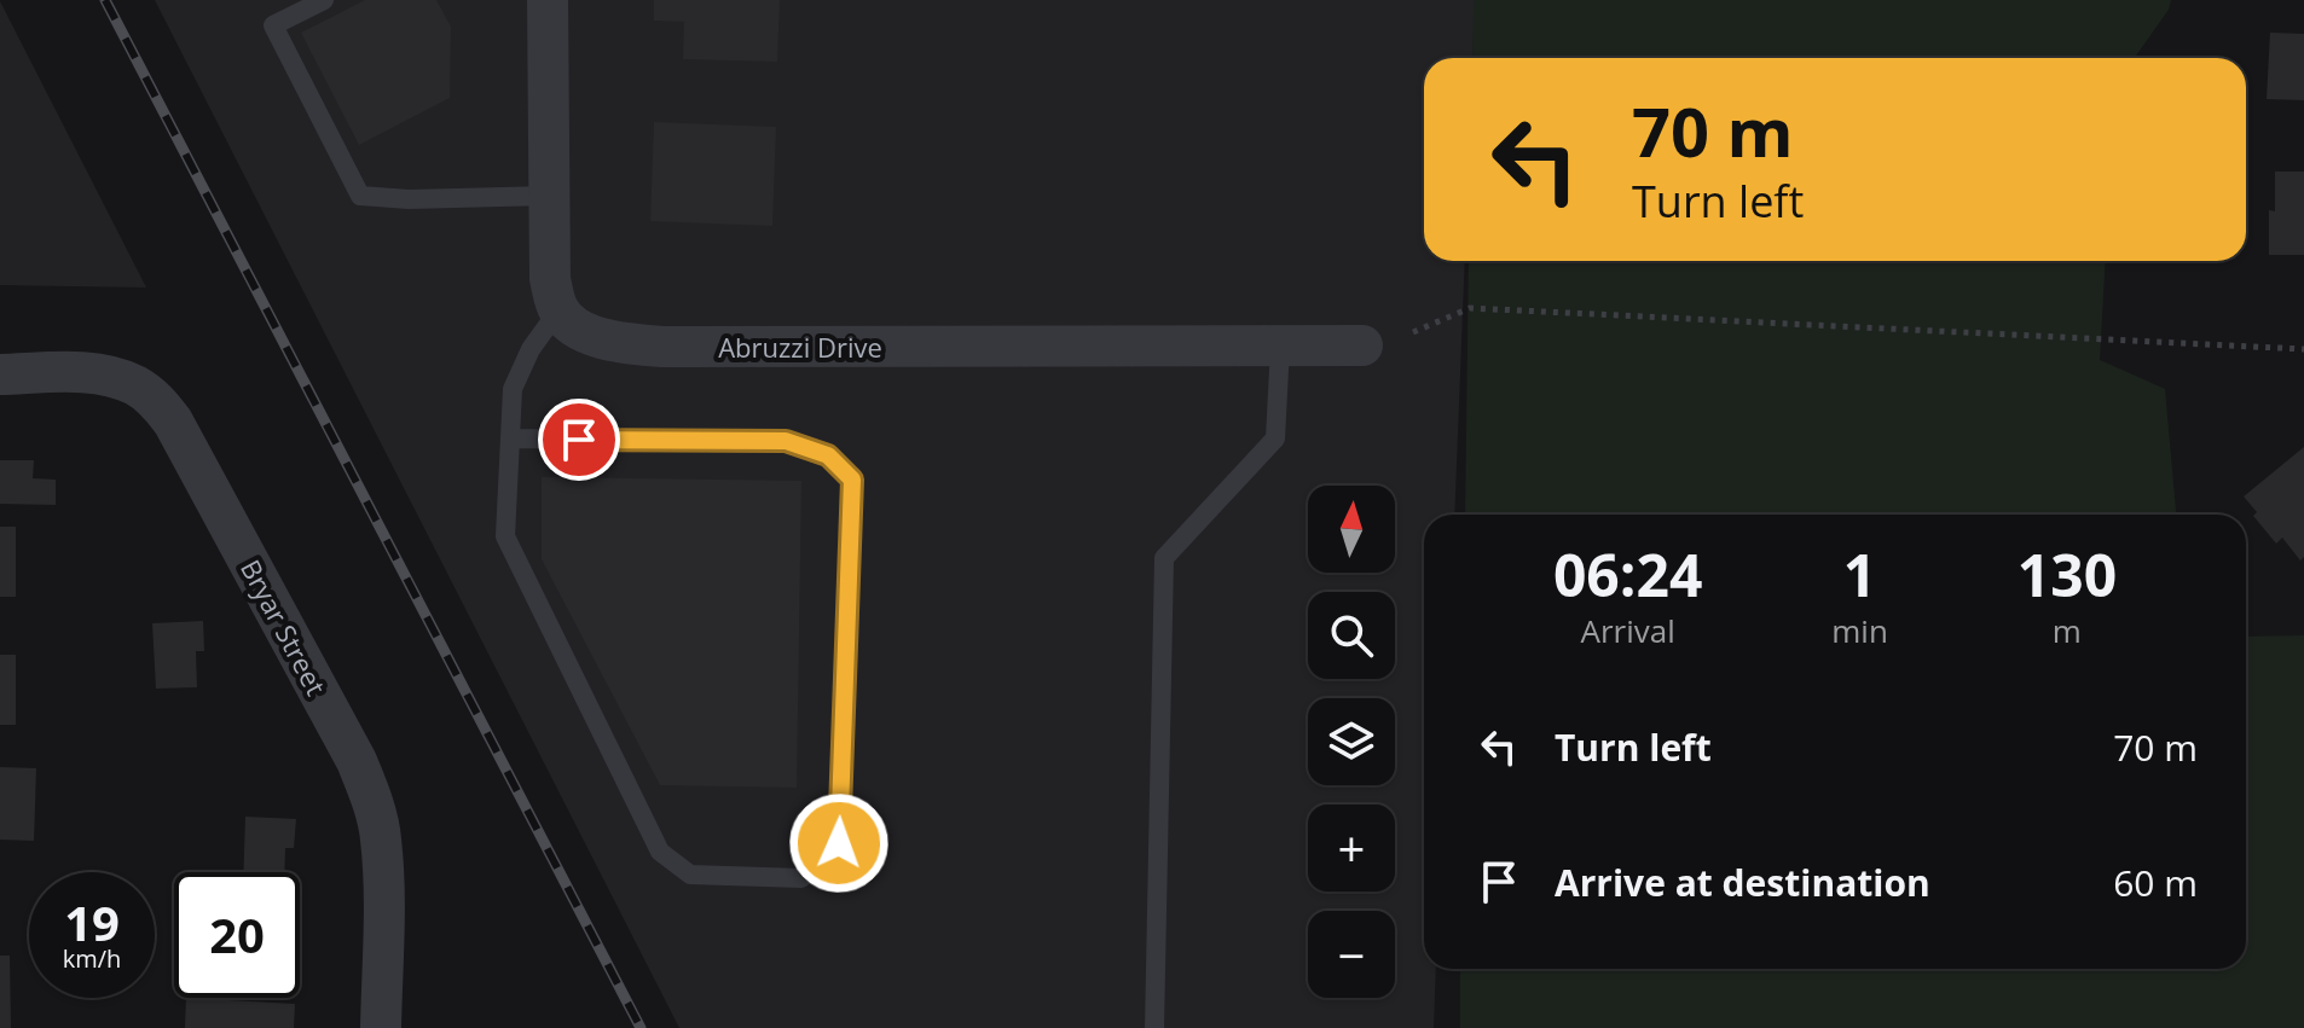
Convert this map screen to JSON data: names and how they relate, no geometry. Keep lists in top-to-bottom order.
{
  "streets": {
    "street": ["Abruzzi Drive", "Bryar Street"]
  },
  "north": "top",
  "page": {
    "turn": ["70 m", "Turn left"],
    "map_buttons": ["+", "−"],
    "eta": [
      "06:24",
      "Arrival",
      "1",
      "min",
      "130",
      "m"
    ],
    "list": [
      {
        "name": "Turn left",
        "value": "70 m"
      },
      {
        "name": "Arrive at destination",
        "value": "60 m"
      }
    ],
    "speed": "19 km/h",
    "limit": "20"
  }
}
